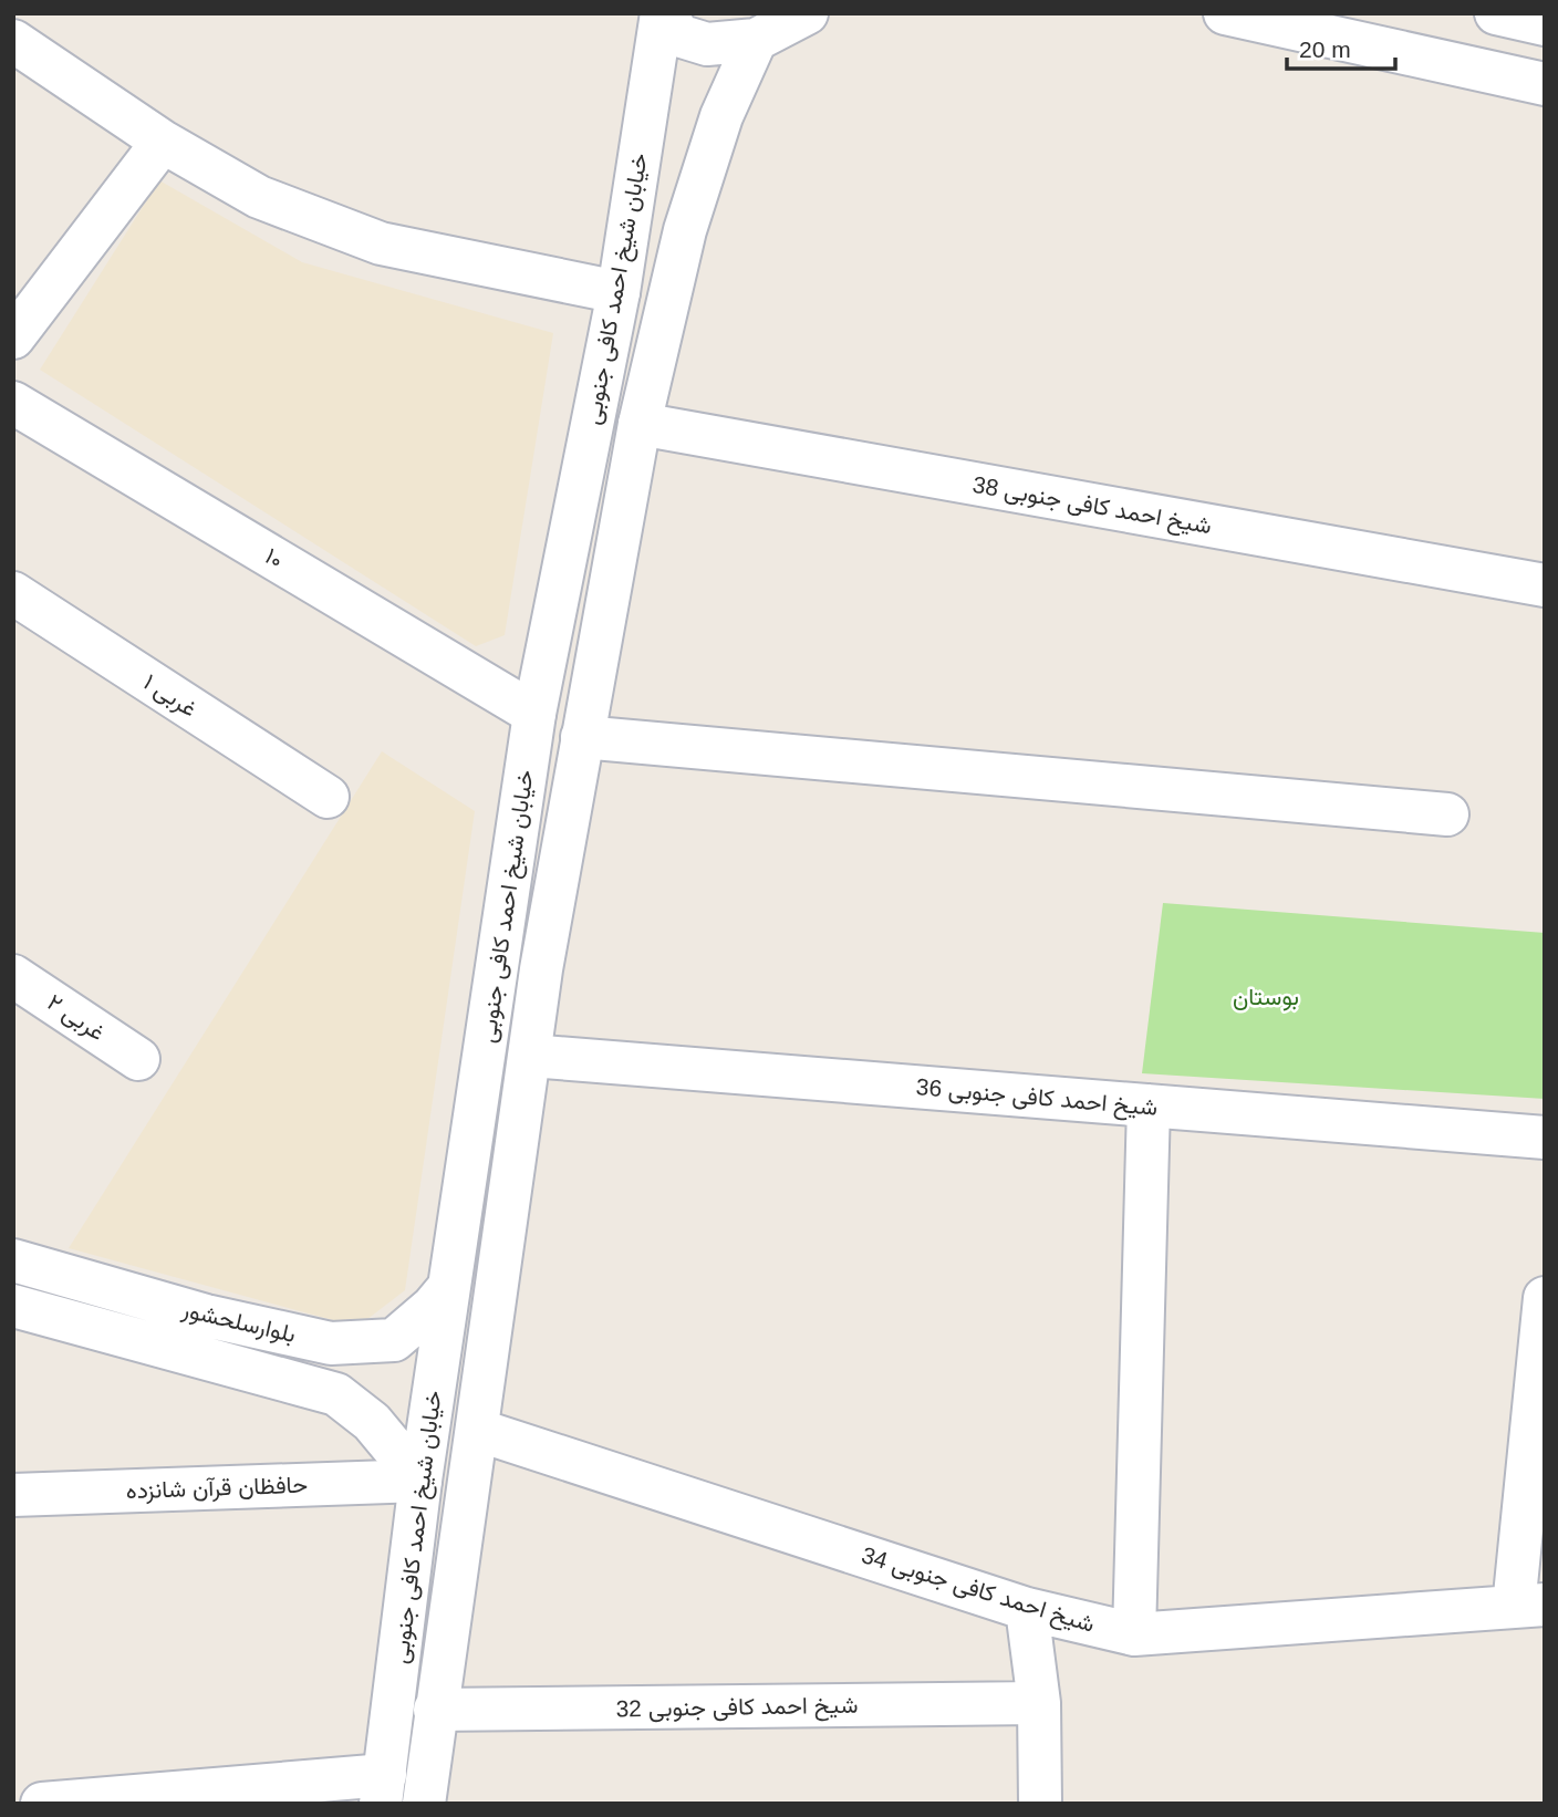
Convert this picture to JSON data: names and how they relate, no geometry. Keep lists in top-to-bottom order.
{
  "streets": {
    "street": [
      "خیابان شیخ احمد کافی جنوبی",
      "شیخ احمد کافی جنوبی 38",
      "۱۰",
      "۱ غربی",
      "۲ غربی",
      "شیخ احمد کافی جنوبی 36",
      "بلوارسلحشور",
      "حافظان قرآن شانزده",
      "شیخ احمد کافی جنوبی 34",
      "شیخ احمد کافی جنوبی 32"
    ]
  },
  "crossings": [
    ["خیابان شیخ احمد کافی جنوبی", "شیخ احمد کافی جنوبی 38"],
    ["خیابان شیخ احمد کافی جنوبی", "۱۰"],
    ["خیابان شیخ احمد کافی جنوبی", "شیخ احمد کافی جنوبی 36"],
    ["خیابان شیخ احمد کافی جنوبی", "بلوارسلحشور"],
    ["خیابان شیخ احمد کافی جنوبی", "حافظان قرآن شانزده"],
    ["خیابان شیخ احمد کافی جنوبی", "شیخ احمد کافی جنوبی 34"],
    ["خیابان شیخ احمد کافی جنوبی", "شیخ احمد کافی جنوبی 32"],
    ["بلوارسلحشور", "حافظان قرآن شانزده"]
  ],
  "parks": ["بوستان"],
  "scale_bar": "20 m"
}
